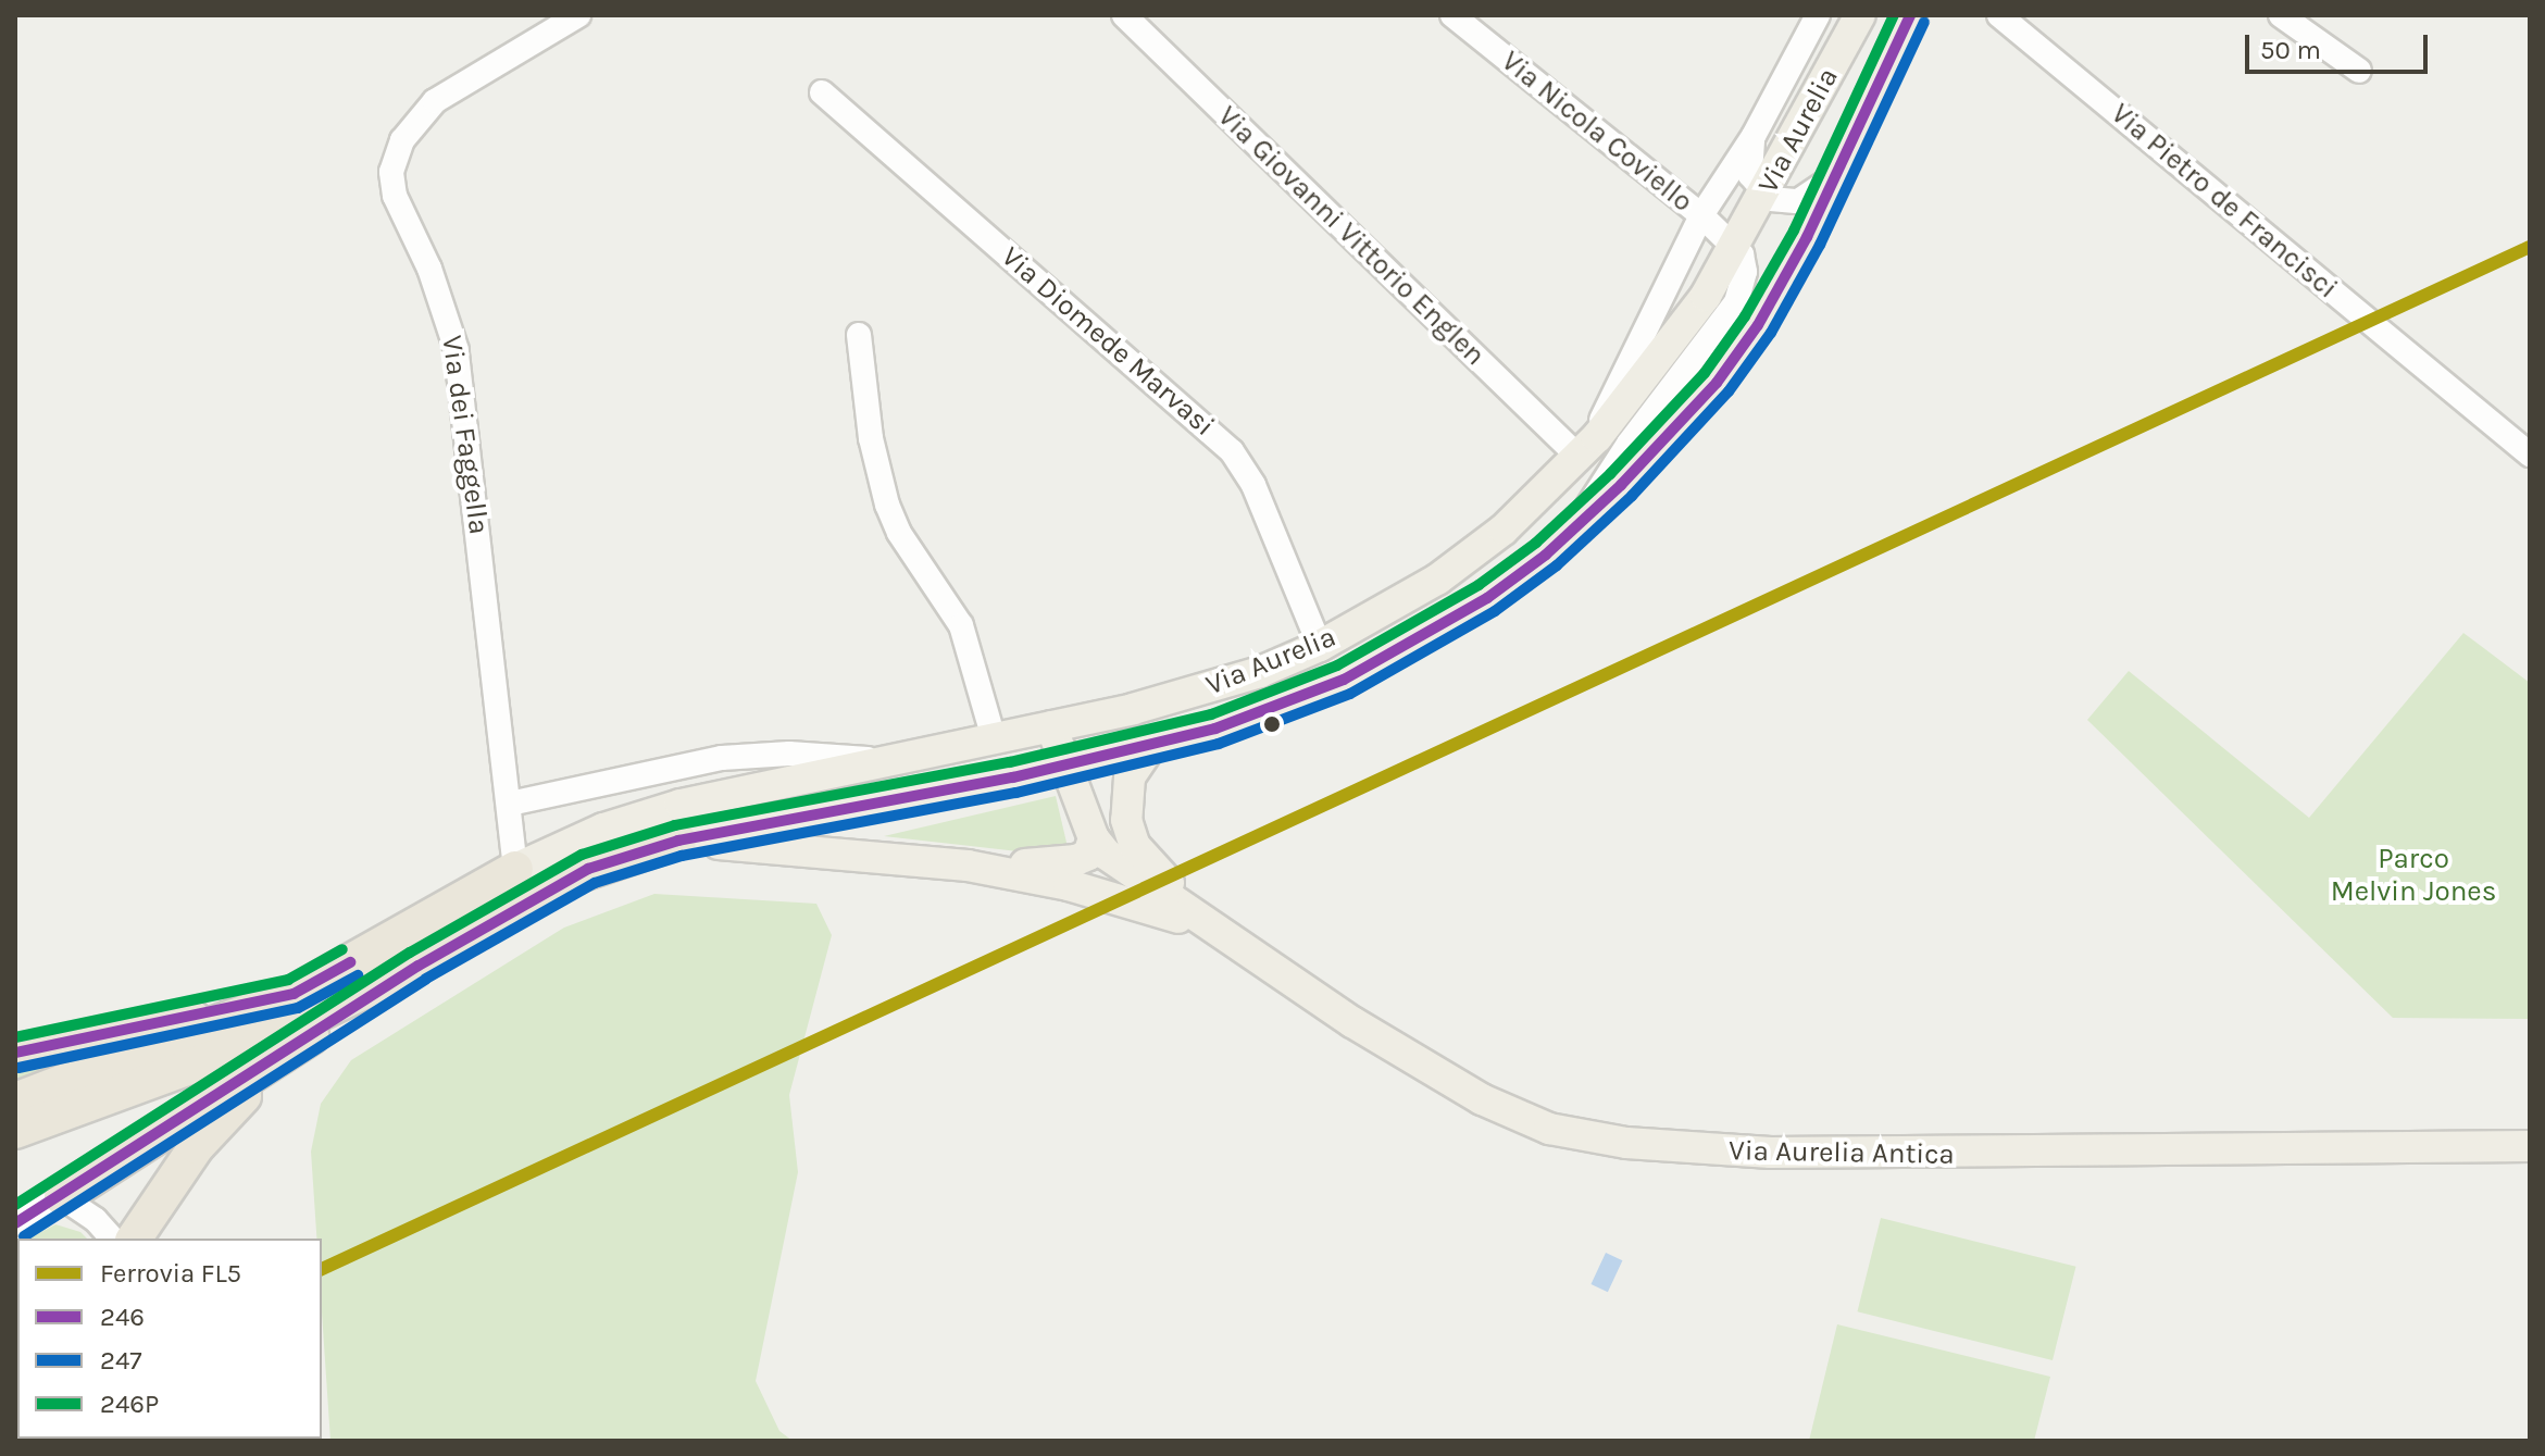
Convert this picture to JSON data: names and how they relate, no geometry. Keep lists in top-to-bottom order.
{
  "streets": {
    "highway": ["Via Aurelia"],
    "main road": ["Via Aurelia Antica"],
    "street": [
      "Via Nicola Coviello",
      "Via Pietro de Francisci",
      "Via Giovanni Vittorio Englen",
      "Via Diomede Marvasi",
      "Via dei Faggella"
    ]
  },
  "crossings": [
    ["Via Aurelia", "Via Nicola Coviello"],
    ["Via Aurelia", "Via Giovanni Vittorio Englen"],
    ["Via Aurelia", "Via Diomede Marvasi"],
    ["Via Aurelia", "Via dei Faggella"]
  ],
  "parks": ["Parco Melvin Jones"],
  "lines": [
    "transit line 246",
    "transit line 246P",
    "transit line 247",
    "rail line FL5"
  ],
  "legend": [
    "Ferrovia FL5",
    "246",
    "247",
    "246P"
  ],
  "scale_bar": "50 m"
}
